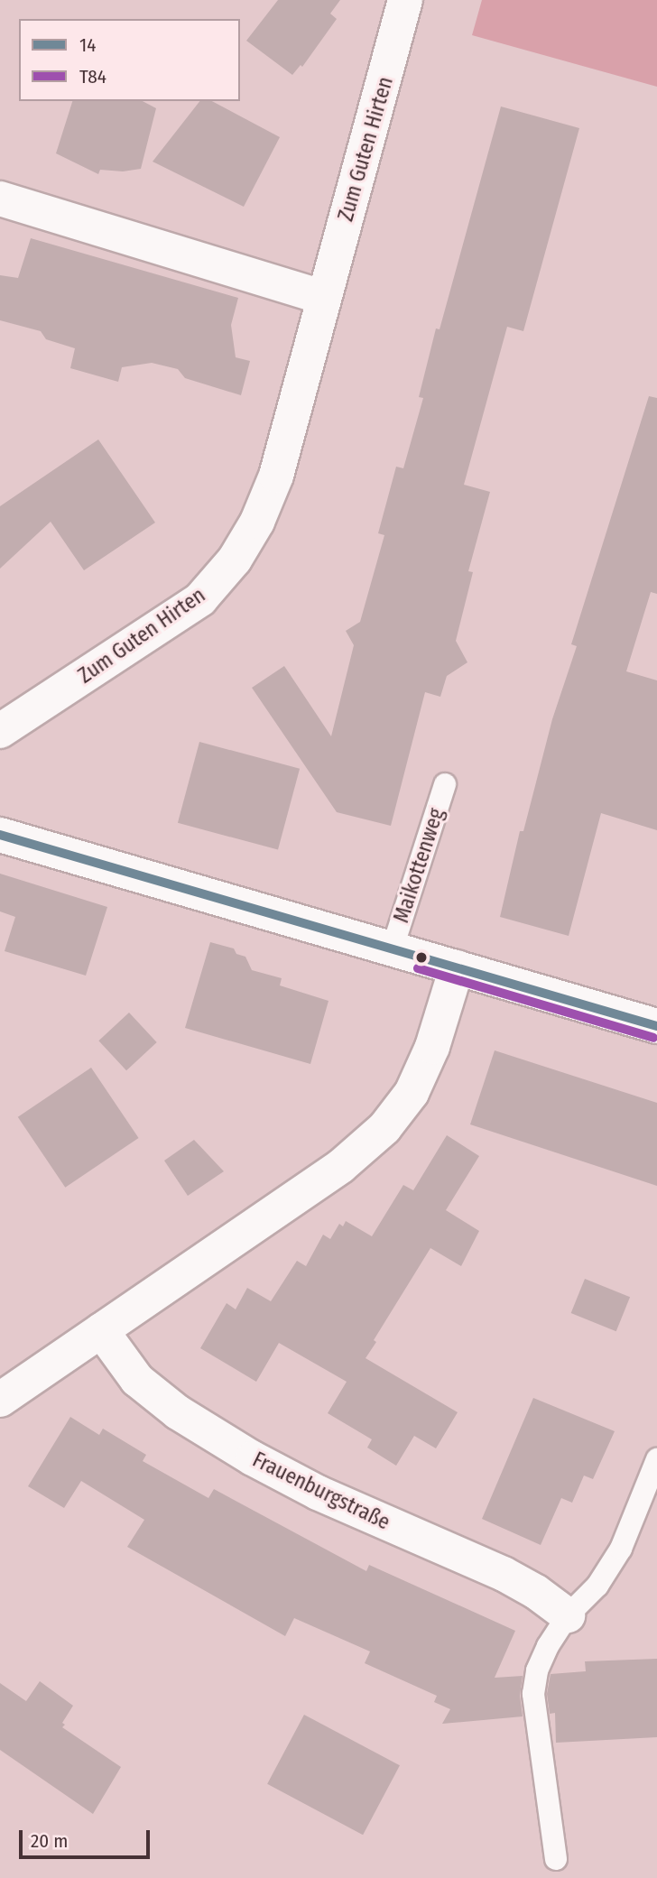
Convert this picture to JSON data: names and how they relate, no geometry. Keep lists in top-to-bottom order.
{
  "streets": {
    "street": ["Zum Guten Hirten", "Maikottenweg", "Frauenburgstraße"]
  },
  "lines": ["transit line 14", "transit line T84"],
  "legend": ["14", "T84"],
  "scale_bar": "20 m"
}
